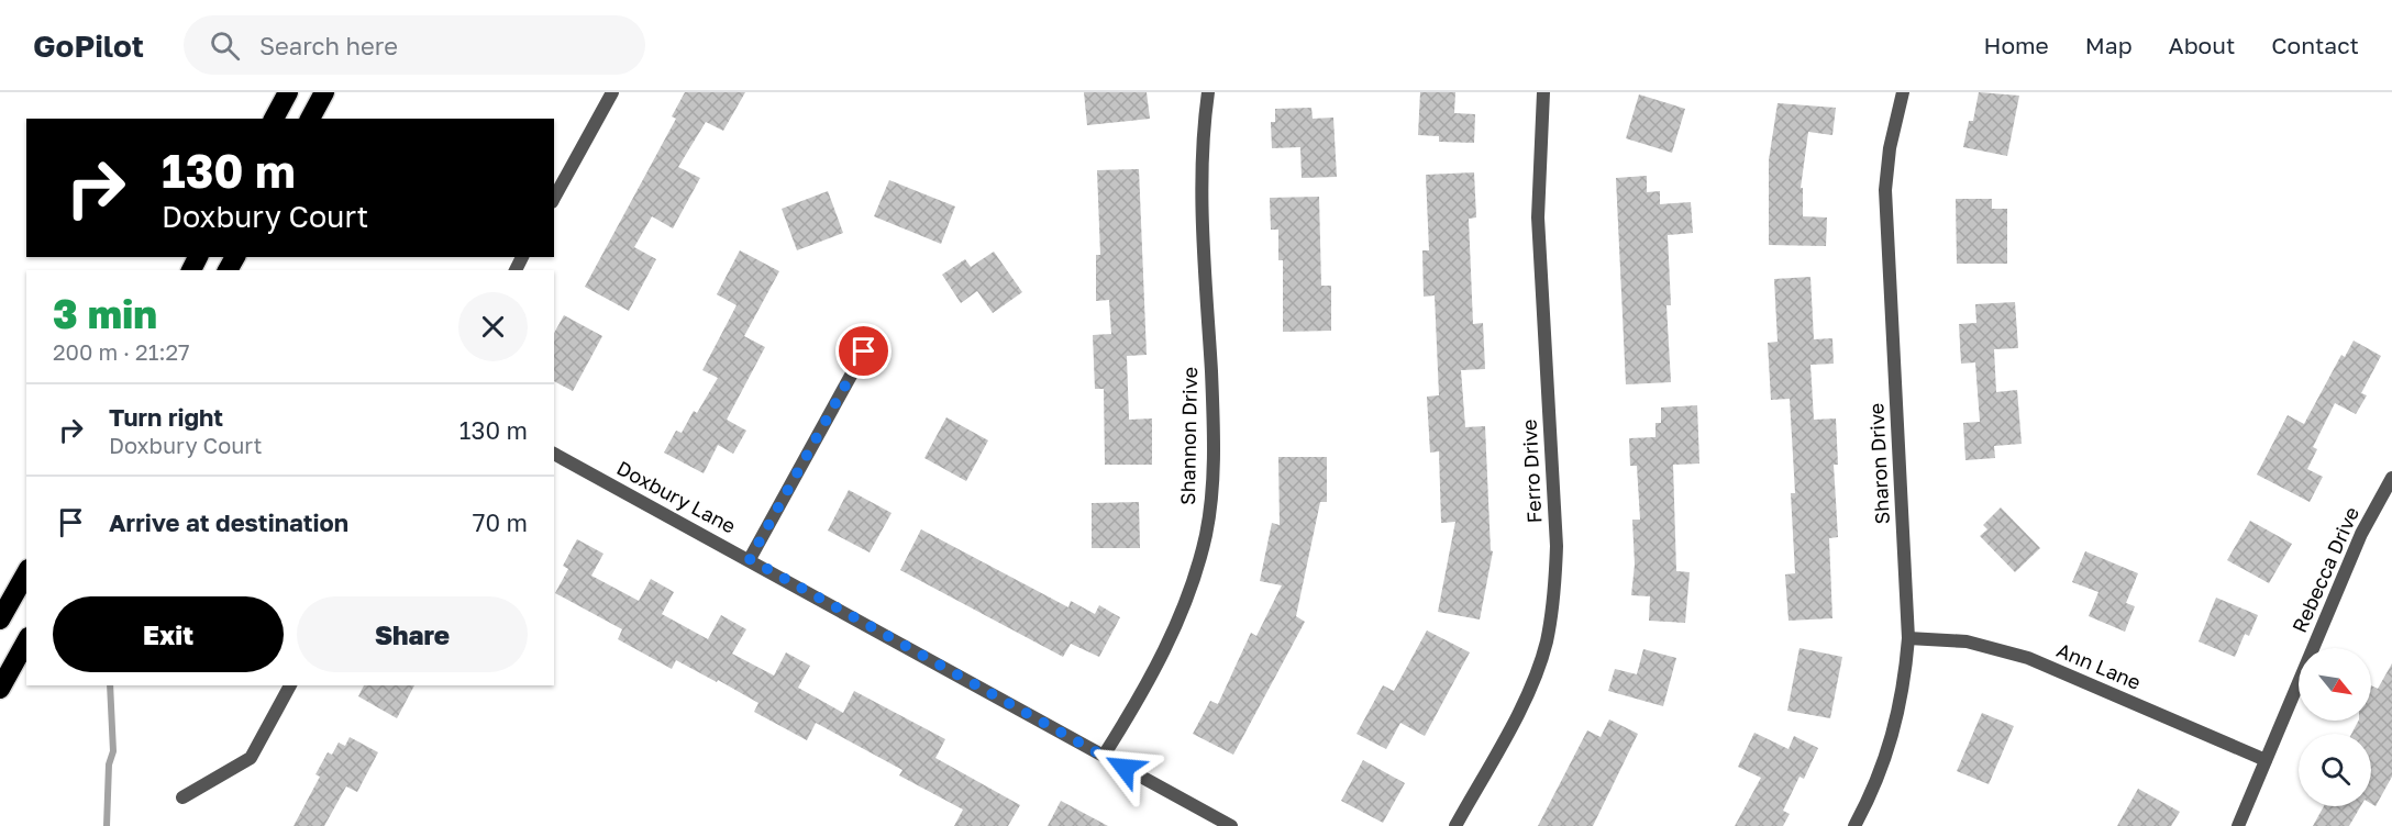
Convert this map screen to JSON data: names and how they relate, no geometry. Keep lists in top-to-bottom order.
{
  "streets": {
    "street": [
      "Shannon Drive",
      "Sharon Drive",
      "Ferro Drive",
      "Doxbury Lane",
      "Rebecca Drive",
      "Ann Lane"
    ]
  },
  "crossings": [
    ["Shannon Drive", "Doxbury Lane"],
    ["Sharon Drive", "Ann Lane"],
    ["Rebecca Drive", "Ann Lane"]
  ],
  "north": "bottom right",
  "page": {
    "header": "GoPilot",
    "search": "Search here",
    "nav": [
      "Home",
      "Map",
      "About",
      "Contact"
    ],
    "turn": ["130 m", "Doxbury Court"],
    "heading": ["3 min", "200 m · 21:27"],
    "list": [
      {
        "name": "Turn right",
        "note": "Doxbury Court",
        "value": "130 m"
      },
      {
        "name": "Arrive at destination",
        "value": "70 m"
      }
    ],
    "buttons": ["Exit", "Share"]
  }
}
